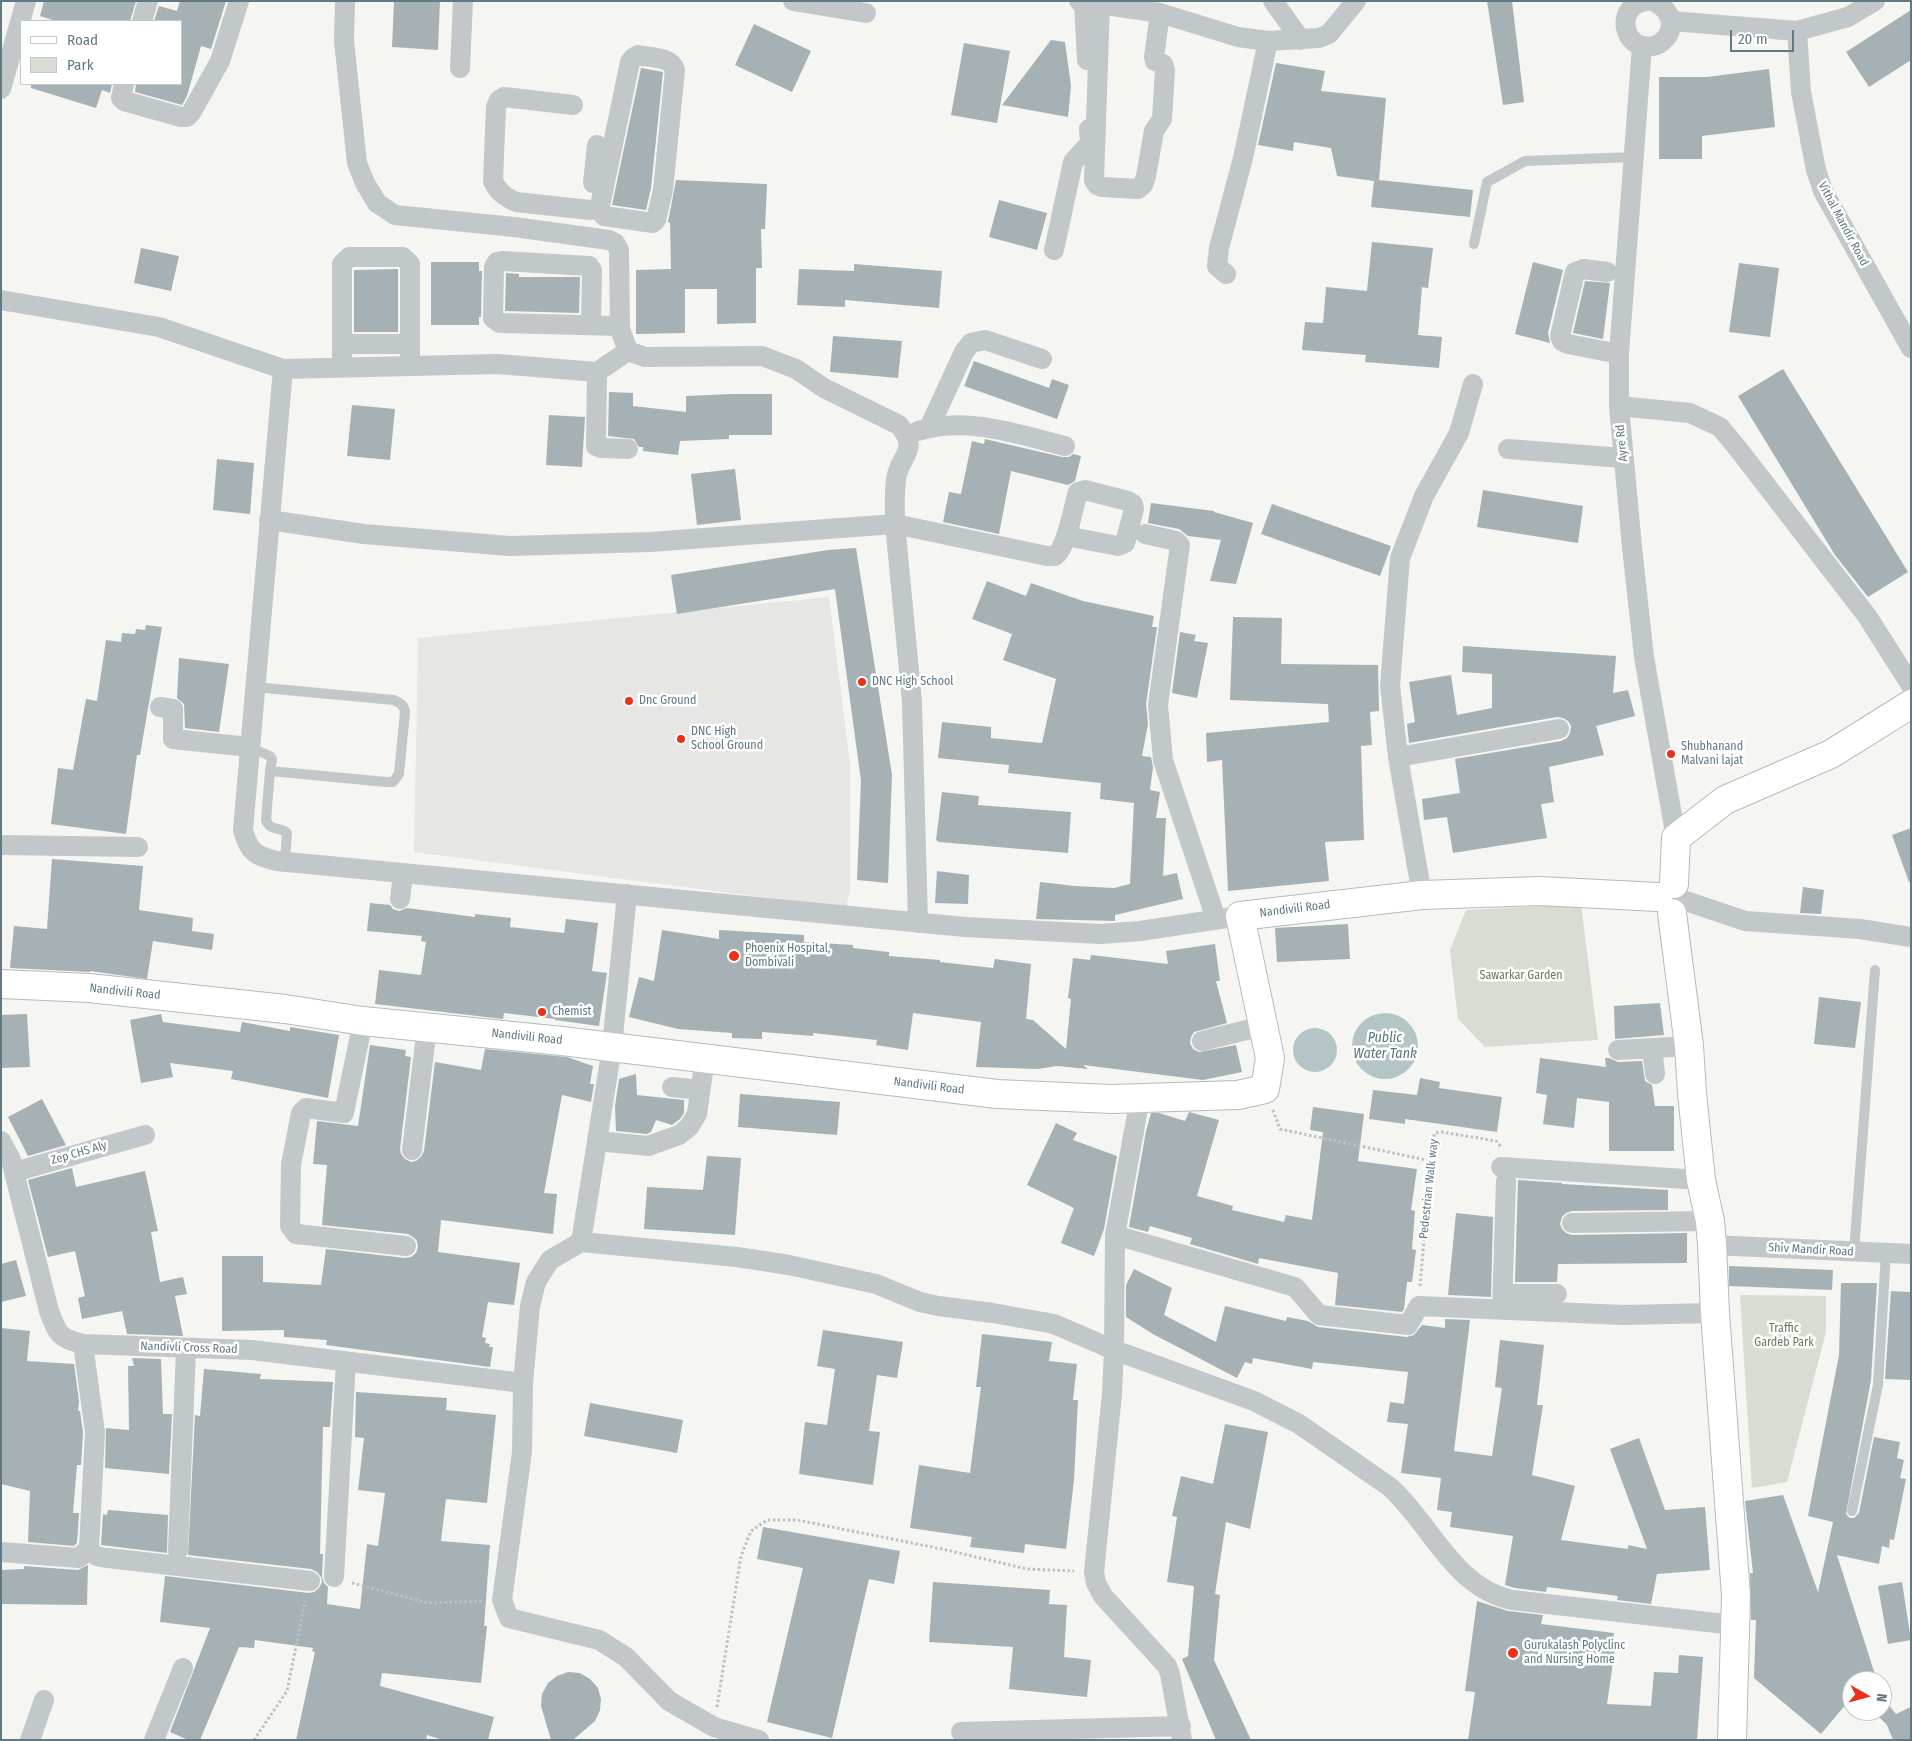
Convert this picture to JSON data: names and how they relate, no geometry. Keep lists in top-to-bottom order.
{
  "streets": {
    "street": [
      "Vithal Mandir Road",
      "Ayre Rd",
      "Nandivili Road",
      "Zep CHS Aly",
      "Shiv Mandir Road",
      "Nandivli Cross Road"
    ],
    "path": ["Pedestrian Walk way"]
  },
  "crossings": [
    ["Zep CHS Aly", "Nandivli Cross Road"]
  ],
  "water": ["Public Water Tank"],
  "parks": ["Sawarkar Garden", "Traffic Gardeb Park"],
  "places": [
    "DNC High School",
    "Dnc Ground",
    "DNC High School Ground",
    "Shubhanand Malvani lajat",
    "Phoenix Hospital, Dombivali",
    "Chemist",
    "Gurukalash Polyclinc and Nursing Home"
  ],
  "legend": ["Road", "Park"],
  "scale_bar": "20 m",
  "north": "right"
}
